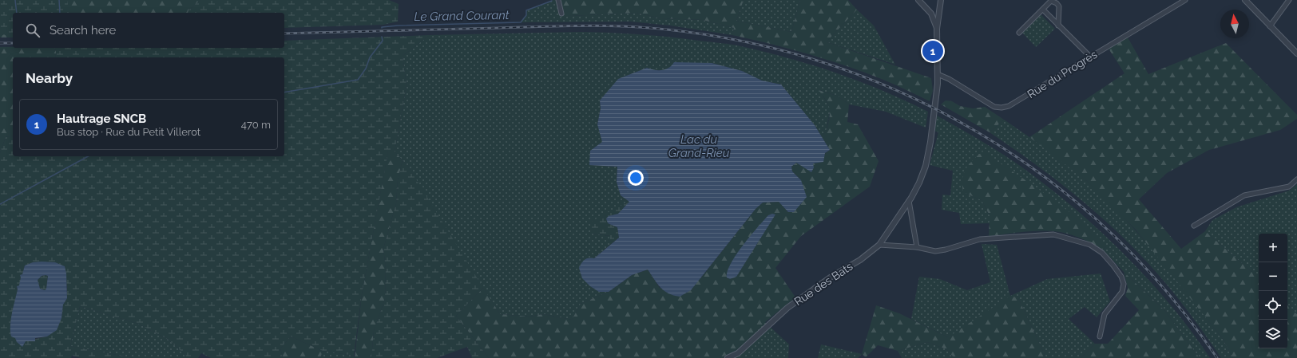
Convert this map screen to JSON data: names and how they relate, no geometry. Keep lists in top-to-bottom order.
{
  "streets": {
    "street": ["Rue du Progrès", "Rue des Bats"]
  },
  "crossings": [
    ["Rue du Progrès", "Rue des Bats"]
  ],
  "water": ["Le Grand Courant", "Lac du Grand-Rieu"],
  "north": "top",
  "page": {
    "search": "Search here",
    "pins": "1",
    "heading": "Nearby",
    "list": [
      {
        "mark": "1",
        "name": "Hautrage SNCB",
        "note": "Bus stop · Rue du Petit Villerot",
        "value": "470 m"
      }
    ],
    "map_buttons": ["+", "−"]
  }
}
